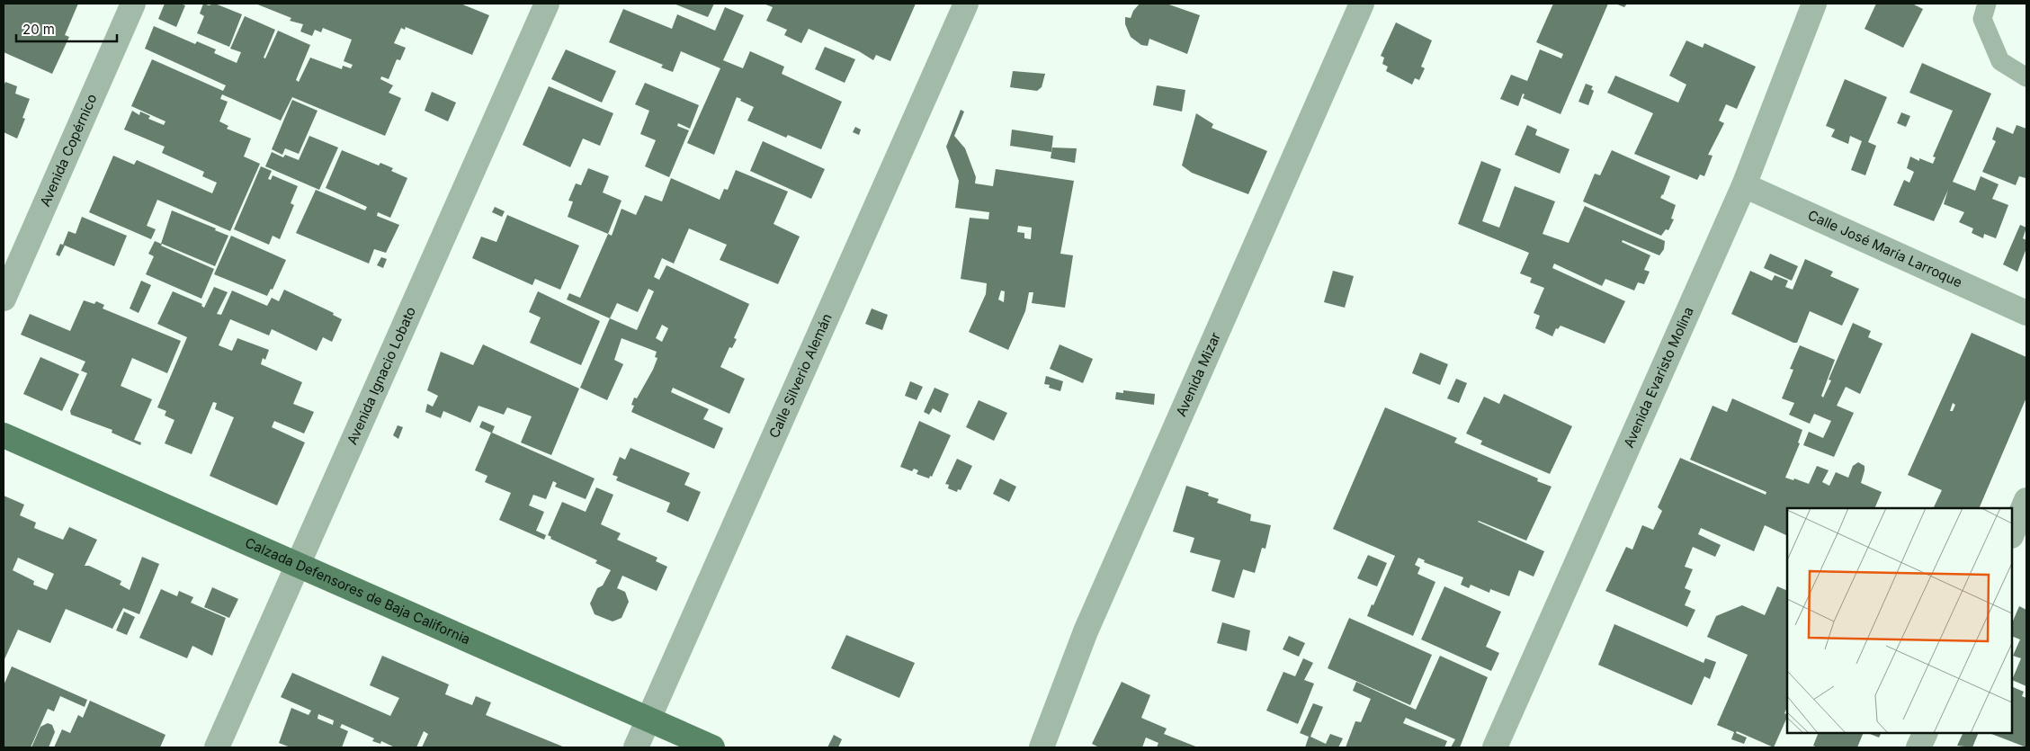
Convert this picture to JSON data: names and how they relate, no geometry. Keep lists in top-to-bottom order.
{
  "streets": {
    "main road": ["Calzada Defensores de Baja California"],
    "street": [
      "Avenida Copérnico",
      "Calle José María Larroque",
      "Avenida Ignacio Lobato",
      "Calle Silverio Alemán",
      "Avenida Mizar",
      "Avenida Evaristo Molina"
    ]
  },
  "crossings": [
    ["Calle José María Larroque", "Avenida Evaristo Molina"],
    ["Avenida Ignacio Lobato", "Calzada Defensores de Baja California"],
    ["Calle Silverio Alemán", "Calzada Defensores de Baja California"]
  ],
  "scale_bar": "20 m"
}
